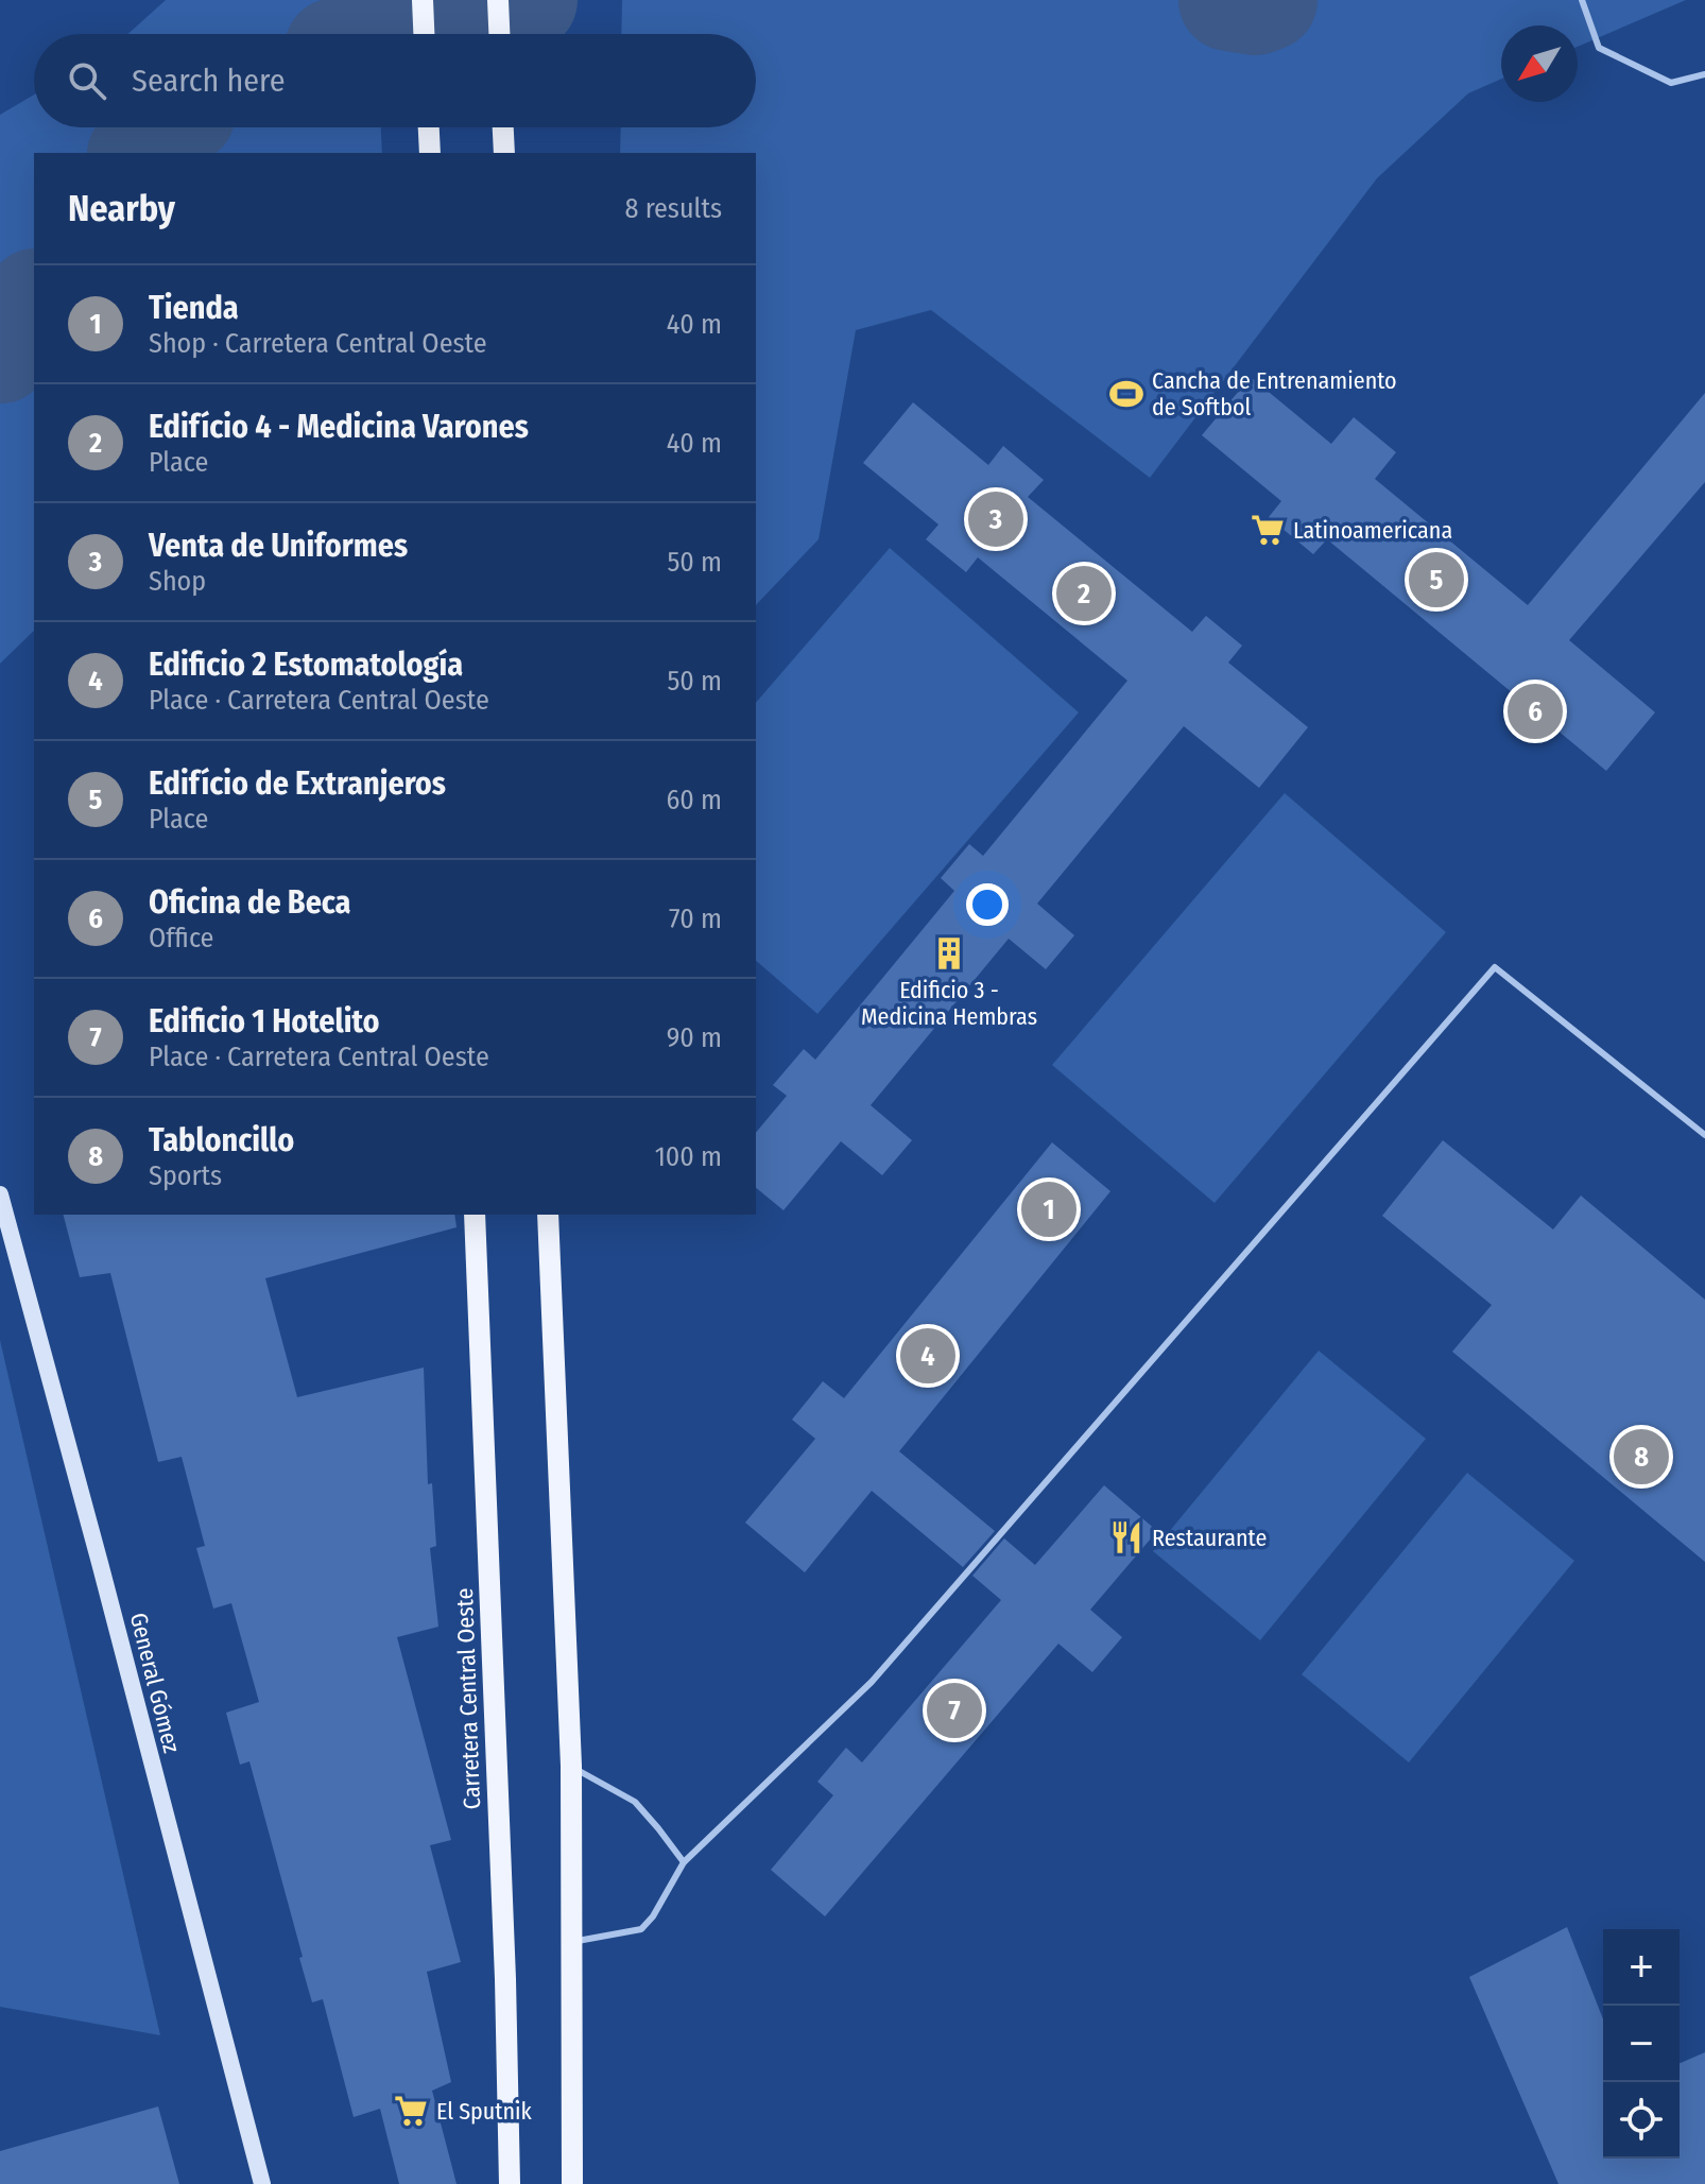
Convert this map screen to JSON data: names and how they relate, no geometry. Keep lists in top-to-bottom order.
{
  "streets": {
    "main road": ["General Gómez", "Carretera Central Oeste"]
  },
  "places": {
    "sports": ["Cancha de Entrenamiento de Softbol"],
    "supermarket": ["Latinoamericana", "El Sputnik"],
    "building": ["Edificio 3 - Medicina Hembras"],
    "restaurant": ["Restaurante"]
  },
  "north": "bottom left",
  "page": {
    "search": "Search here",
    "heading": ["Nearby", "8 results"],
    "list": [
      {
        "mark": "1",
        "name": "Tienda",
        "note": "Shop · Carretera Central Oeste",
        "value": "40 m"
      },
      {
        "mark": "2",
        "name": "Edifício 4 - Medicina Varones",
        "note": "Place",
        "value": "40 m"
      },
      {
        "mark": "3",
        "name": "Venta de Uniformes",
        "note": "Shop",
        "value": "50 m"
      },
      {
        "mark": "4",
        "name": "Edificio 2 Estomatología",
        "note": "Place · Carretera Central Oeste",
        "value": "50 m"
      },
      {
        "mark": "5",
        "name": "Edifício de Extranjeros",
        "note": "Place",
        "value": "60 m"
      },
      {
        "mark": "6",
        "name": "Oficina de Beca",
        "note": "Office",
        "value": "70 m"
      },
      {
        "mark": "7",
        "name": "Edificio 1 Hotelito",
        "note": "Place · Carretera Central Oeste",
        "value": "90 m"
      },
      {
        "mark": "8",
        "name": "Tabloncillo",
        "note": "Sports",
        "value": "100 m"
      }
    ],
    "pins": [
      "3",
      "5",
      "2",
      "6",
      "1",
      "4",
      "8",
      "7"
    ],
    "map_buttons": ["+", "−"]
  }
}
